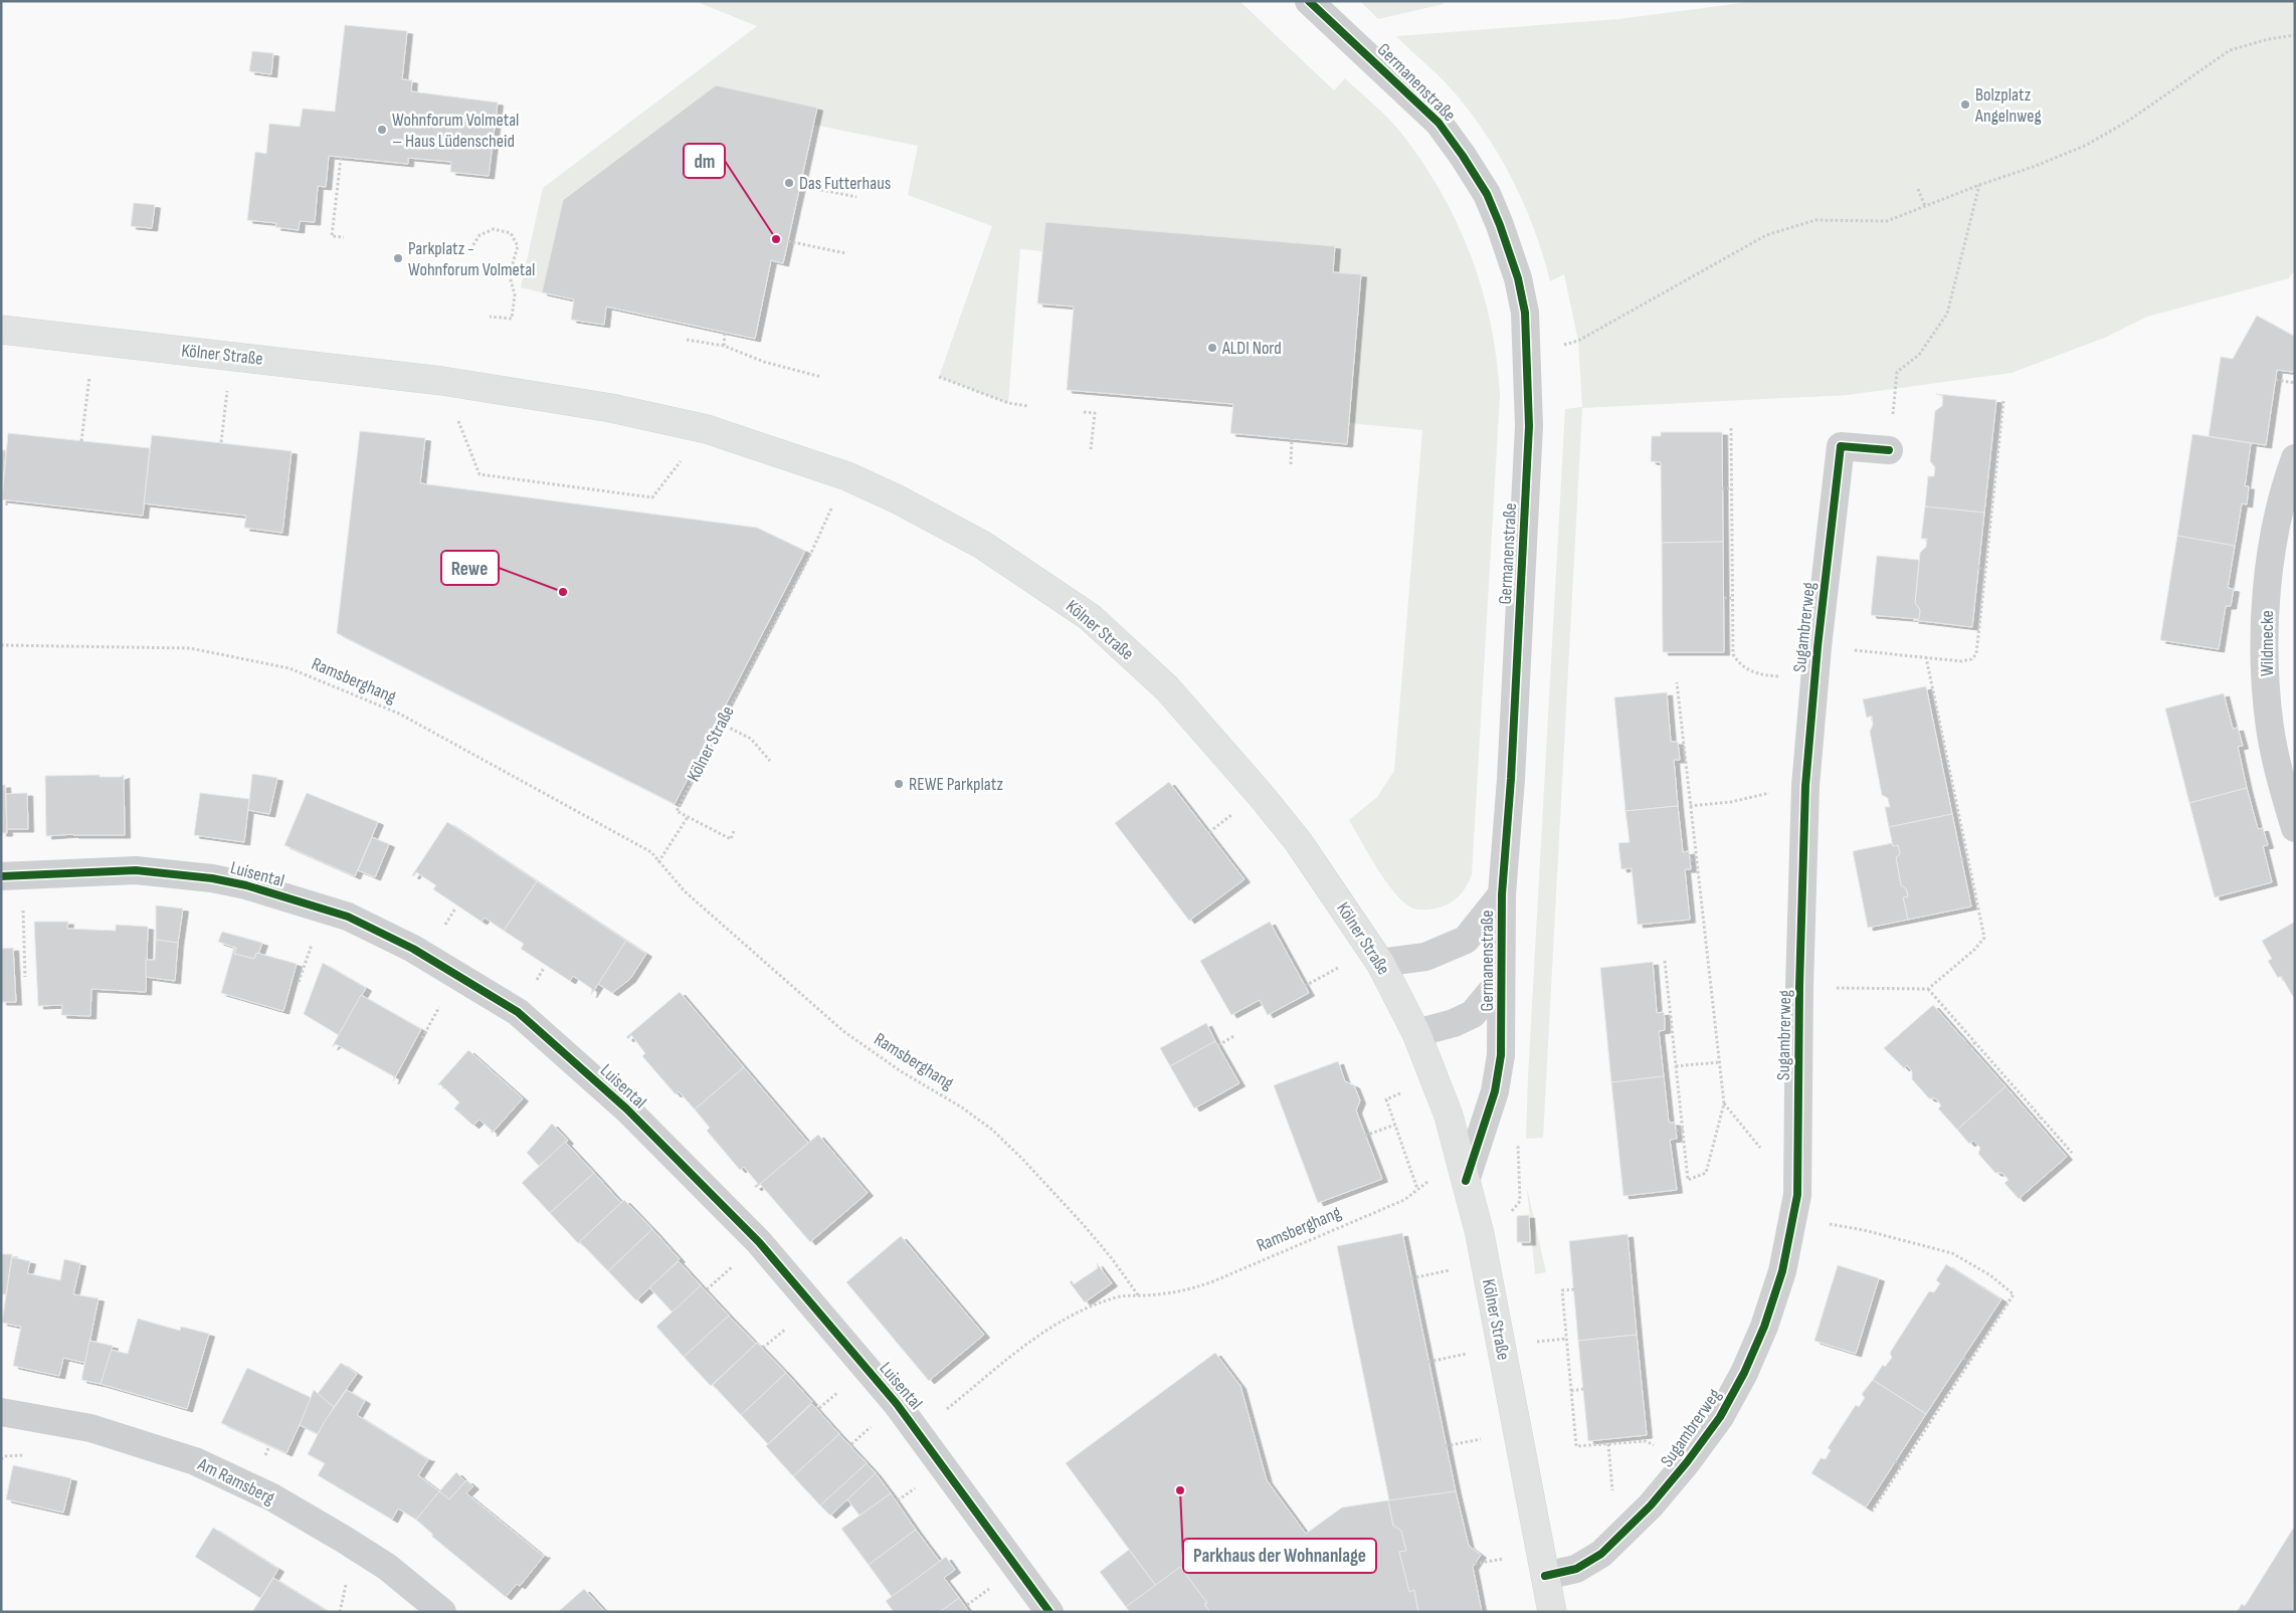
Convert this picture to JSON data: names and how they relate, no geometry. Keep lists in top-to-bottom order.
{
  "streets": {
    "main road": ["Kölner Straße"],
    "street": [
      "Germanenstraße",
      "Sugambrerweg",
      "Wildmecke",
      "Luisental",
      "Am Ramsberg"
    ],
    "path": ["Ramsberghang"]
  },
  "crossings": [
    ["Germanenstraße", "Kölner Straße"],
    ["Germanenstraße", "Ramsberghang"],
    ["Kölner Straße", "Sugambrerweg"],
    ["Kölner Straße", "Ramsberghang"],
    ["Ramsberghang", "Luisental"]
  ],
  "places": [
    "Bolzplatz Angelnweg",
    "Wohnforum Volmetal – Haus Lüdenscheid",
    "Das Futterhaus",
    "dm",
    "Parkplatz - Wohnforum Volmetal",
    "ALDI Nord",
    "Rewe",
    "REWE Parkplatz",
    "Parkhaus der Wohnanlage"
  ]
}
